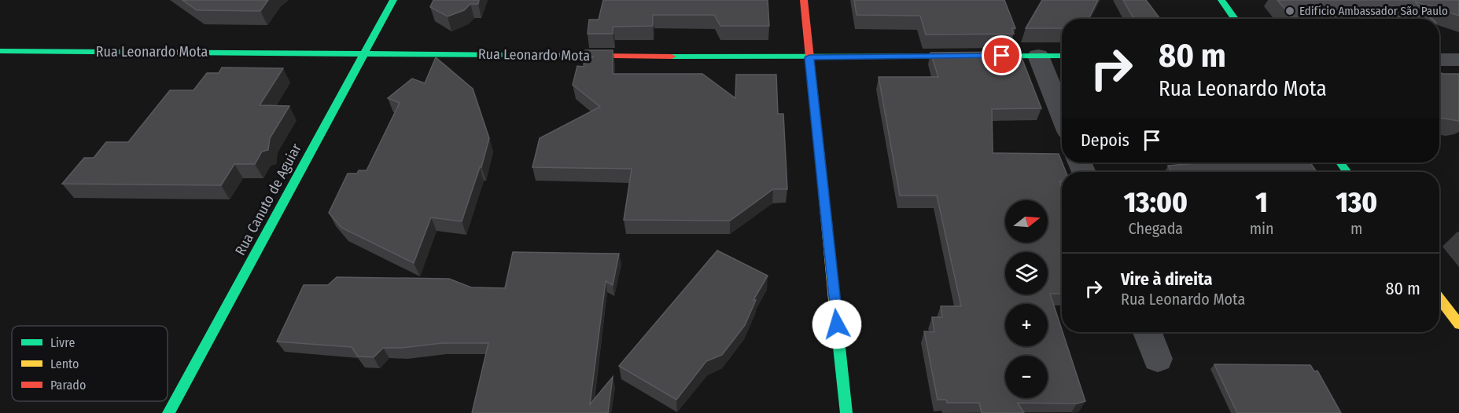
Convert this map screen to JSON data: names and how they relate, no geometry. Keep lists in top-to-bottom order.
{
  "streets": {
    "street": ["Rua Leonardo Mota", "Rua Canuto de Aguiar"]
  },
  "crossings": [
    ["Rua Leonardo Mota", "Rua Canuto de Aguiar"]
  ],
  "places": ["Edifício Ambassador São Paulo"],
  "legend": ["Livre", "Lento", "Parado"],
  "north": "right",
  "page": {
    "turn": ["80 m", "Rua Leonardo Mota"],
    "then": "Depois",
    "eta": [
      "13:00",
      "Chegada",
      "1",
      "min",
      "130",
      "m"
    ],
    "map_buttons": ["+", "−"],
    "list": [
      {
        "name": "Vire à direita",
        "note": "Rua Leonardo Mota",
        "value": "80 m"
      }
    ]
  }
}
